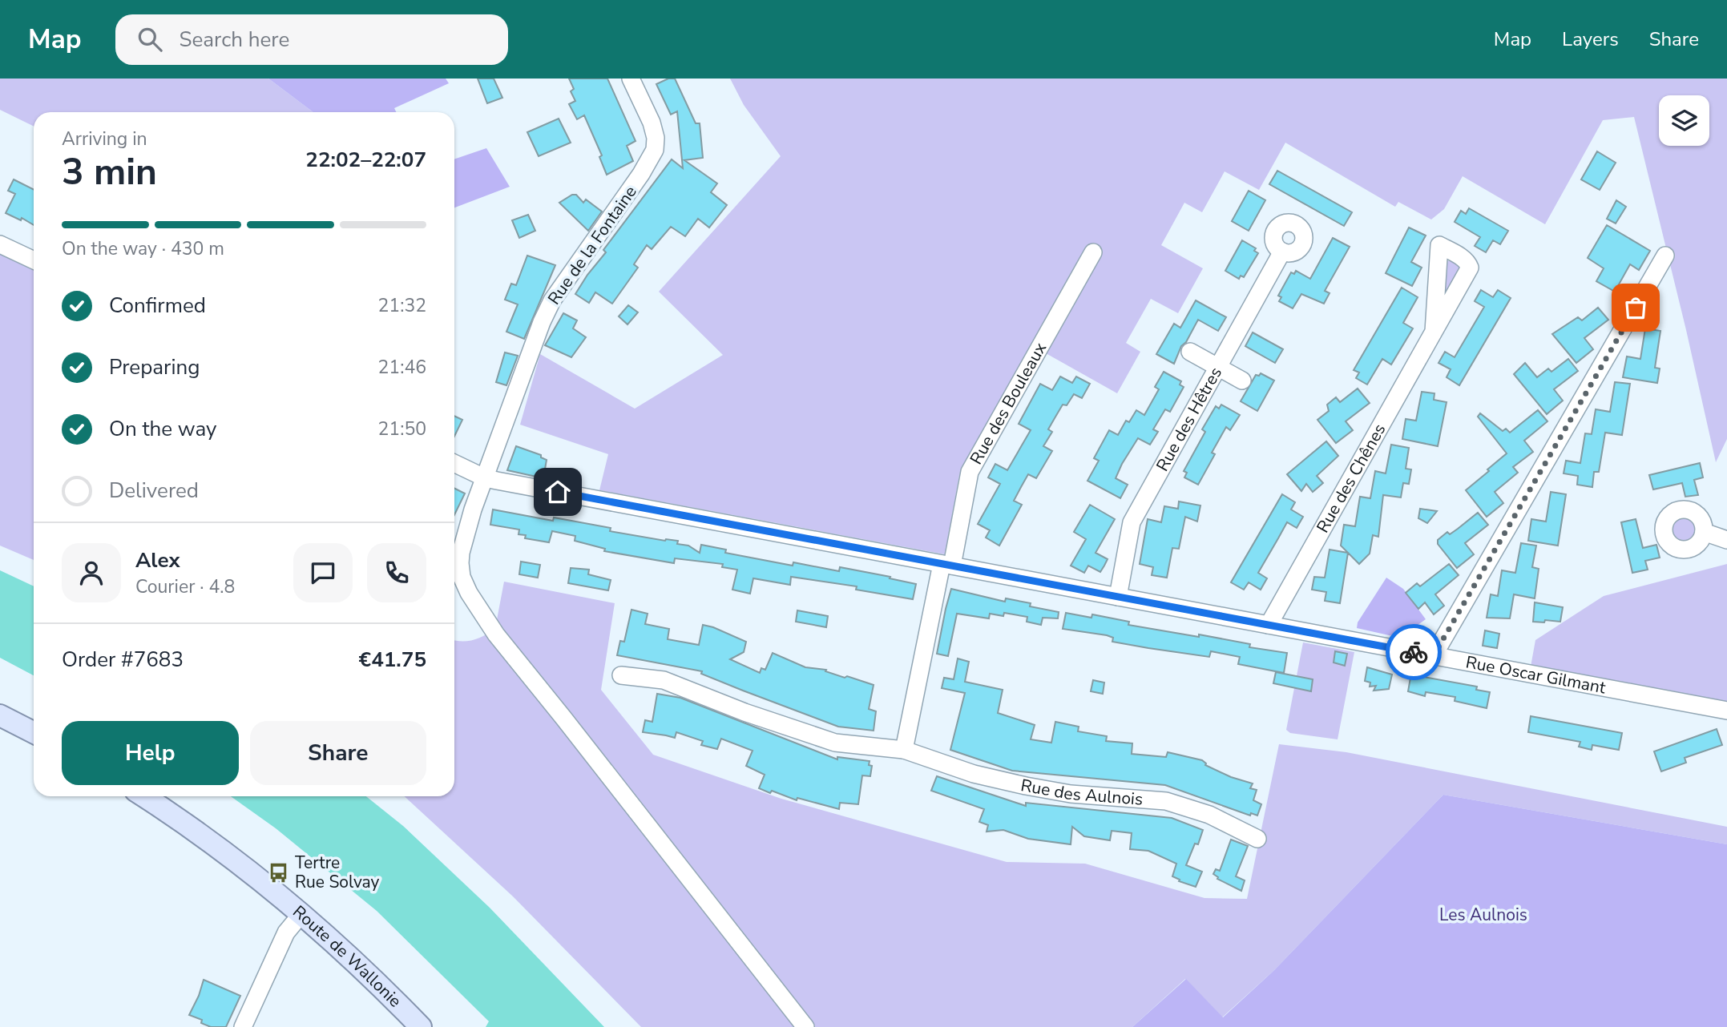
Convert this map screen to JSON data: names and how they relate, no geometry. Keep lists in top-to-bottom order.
{
  "streets": {
    "main road": ["Route de Wallonie"],
    "street": [
      "Rue de la Fontaine",
      "Rue des Bouleaux",
      "Rue des Hêtres",
      "Rue des Chênes",
      "Rue Oscar Gilmant",
      "Rue des Aulnois"
    ]
  },
  "crossings": [
    ["Rue de la Fontaine", "Rue Oscar Gilmant"],
    ["Rue des Bouleaux", "Rue Oscar Gilmant"],
    ["Rue des Hêtres", "Rue Oscar Gilmant"],
    ["Rue des Chênes", "Rue Oscar Gilmant"]
  ],
  "parks": ["Les Aulnois"],
  "places": {
    "bus stop": ["Tertre Rue Solvay"]
  },
  "page": {
    "header": "Map",
    "search": "Search here",
    "nav": ["Map", "Layers", "Share"],
    "heading": ["3 min", "Arriving in", "22:02–22:07"],
    "panel": [
      "Alex",
      "Courier · 4.8",
      "Order #7683",
      "€41.75"
    ],
    "bar": "On the way · 430 m",
    "list": [
      ["Confirmed", "21:32"],
      ["Preparing", "21:46"],
      ["On the way", "21:50"],
      "Delivered"
    ],
    "buttons": ["Help", "Share"]
  }
}
